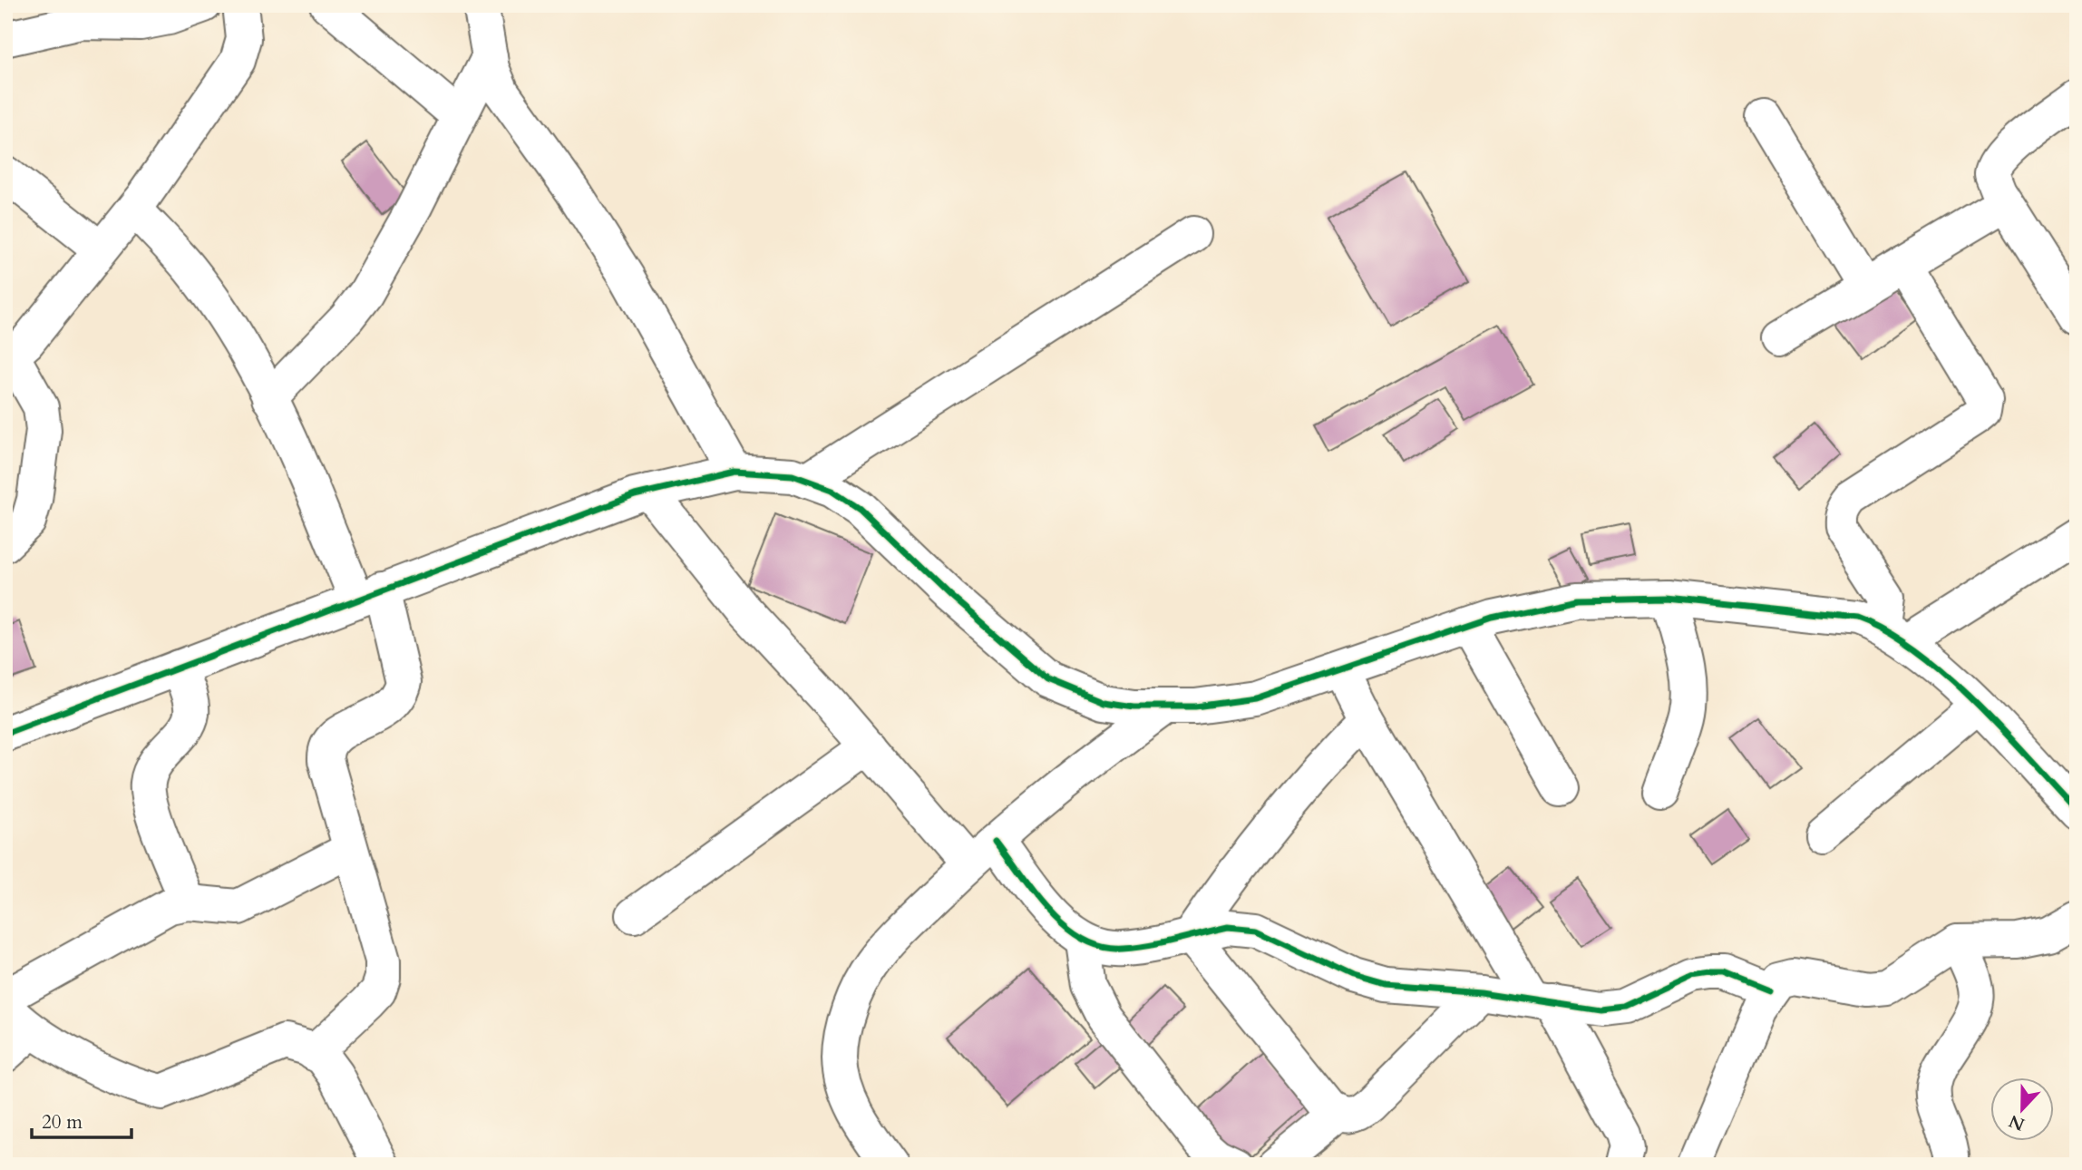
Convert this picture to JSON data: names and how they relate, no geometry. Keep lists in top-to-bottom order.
{
  "scale_bar": "20 m",
  "north": "bottom"
}
